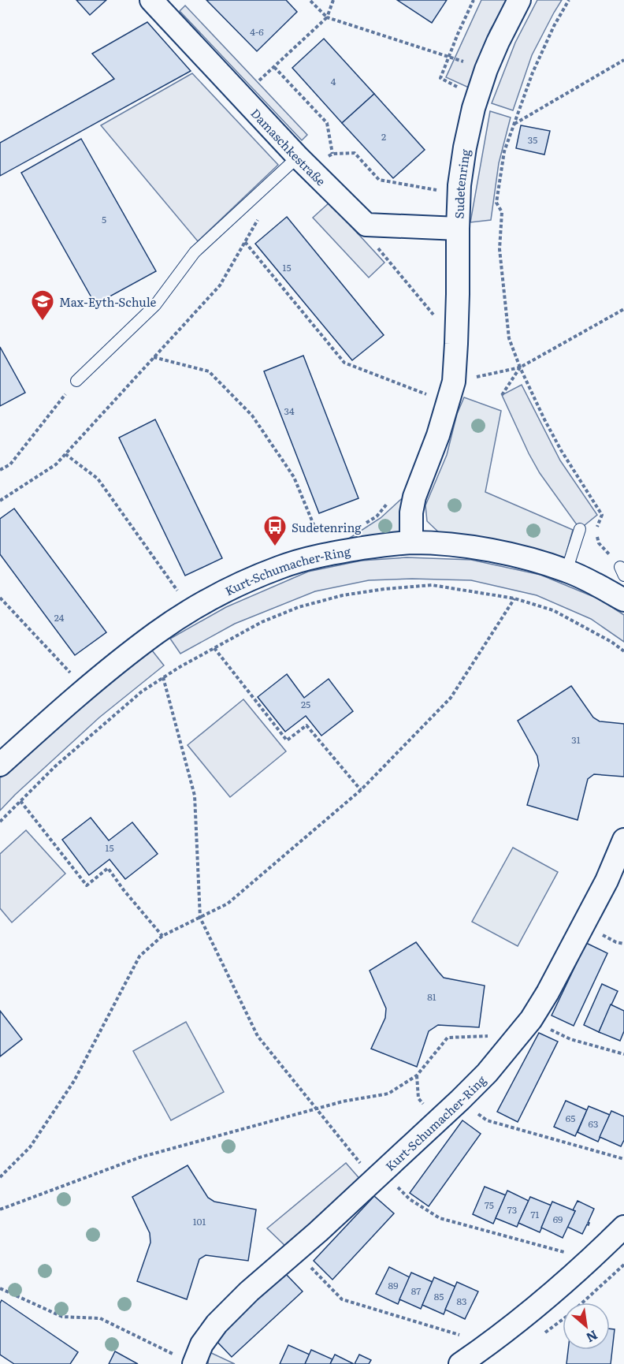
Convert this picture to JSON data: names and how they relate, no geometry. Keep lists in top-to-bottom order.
{
  "streets": {
    "street": ["Damaschkestraße", "Sudetenring", "Kurt-Schumacher-Ring"]
  },
  "crossings": [
    ["Damaschkestraße", "Sudetenring"],
    ["Sudetenring", "Kurt-Schumacher-Ring"]
  ],
  "places": {
    "school or university": ["Max-Eyth-Schule"],
    "bus stop": ["Sudetenring"]
  },
  "house_numbers": [
    "4-6",
    "4",
    "2",
    "35",
    "5",
    "15",
    "34",
    "24",
    "25",
    "31",
    "15",
    "81",
    "65",
    "63",
    "75",
    "73",
    "71",
    "69",
    "101",
    "89",
    "87",
    "85",
    "83"
  ],
  "north": "bottom right"
}
